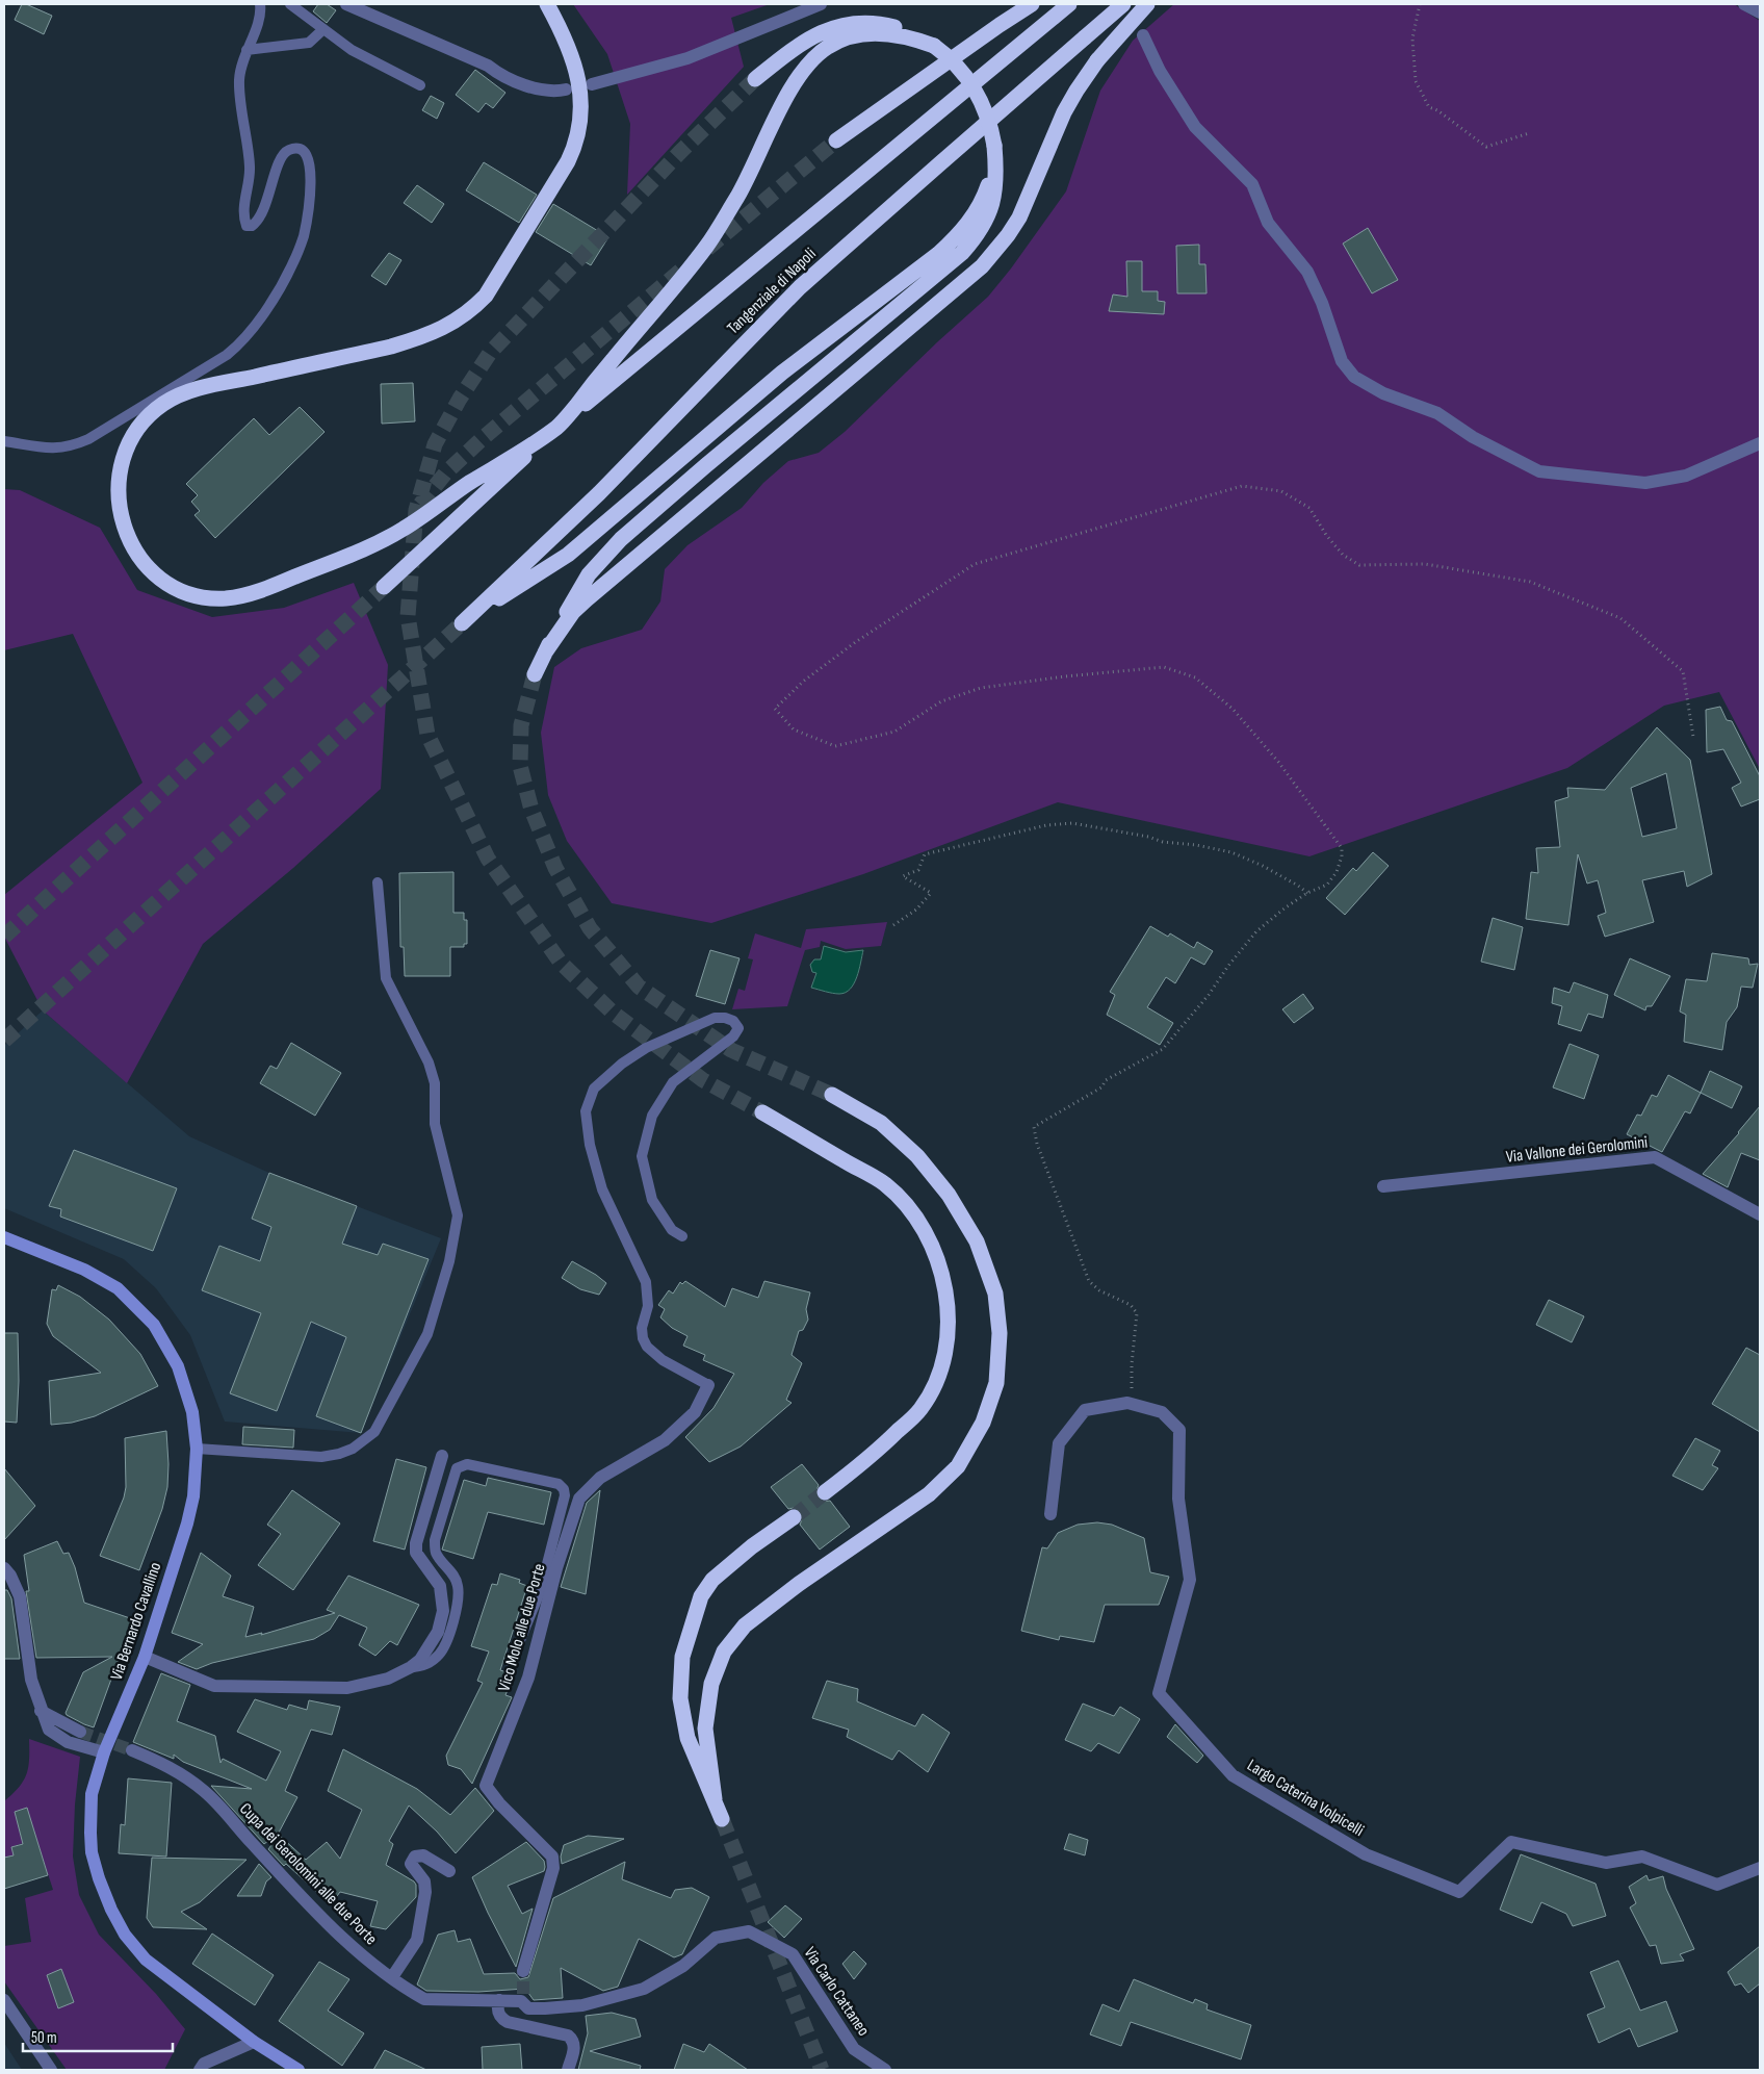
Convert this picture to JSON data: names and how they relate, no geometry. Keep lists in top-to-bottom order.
{
  "streets": {
    "highway": ["Tangenziale di Napoli"],
    "main road": ["Via Bernardo Cavallino"],
    "street": [
      "Via Vallone dei Gerolomini",
      "Vico Molo alle due Porte",
      "Largo Caterina Volpicelli",
      "Cupa dei Gerolomini alle due Porte",
      "Via Carlo Cattaneo"
    ]
  },
  "crossings": [
    ["Cupa dei Gerolomini alle due Porte", "Via Carlo Cattaneo"]
  ],
  "scale_bar": "50 m"
}
